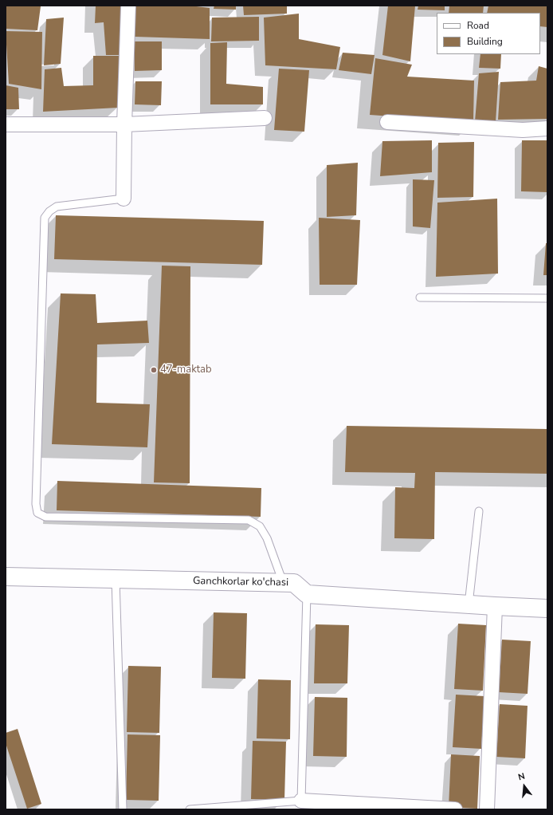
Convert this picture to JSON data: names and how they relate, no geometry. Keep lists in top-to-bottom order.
{
  "streets": {
    "street": ["Ganchkorlar ko'chasi"]
  },
  "places": ["47-maktab"],
  "legend": ["Road", "Building"],
  "north": "top"
}
